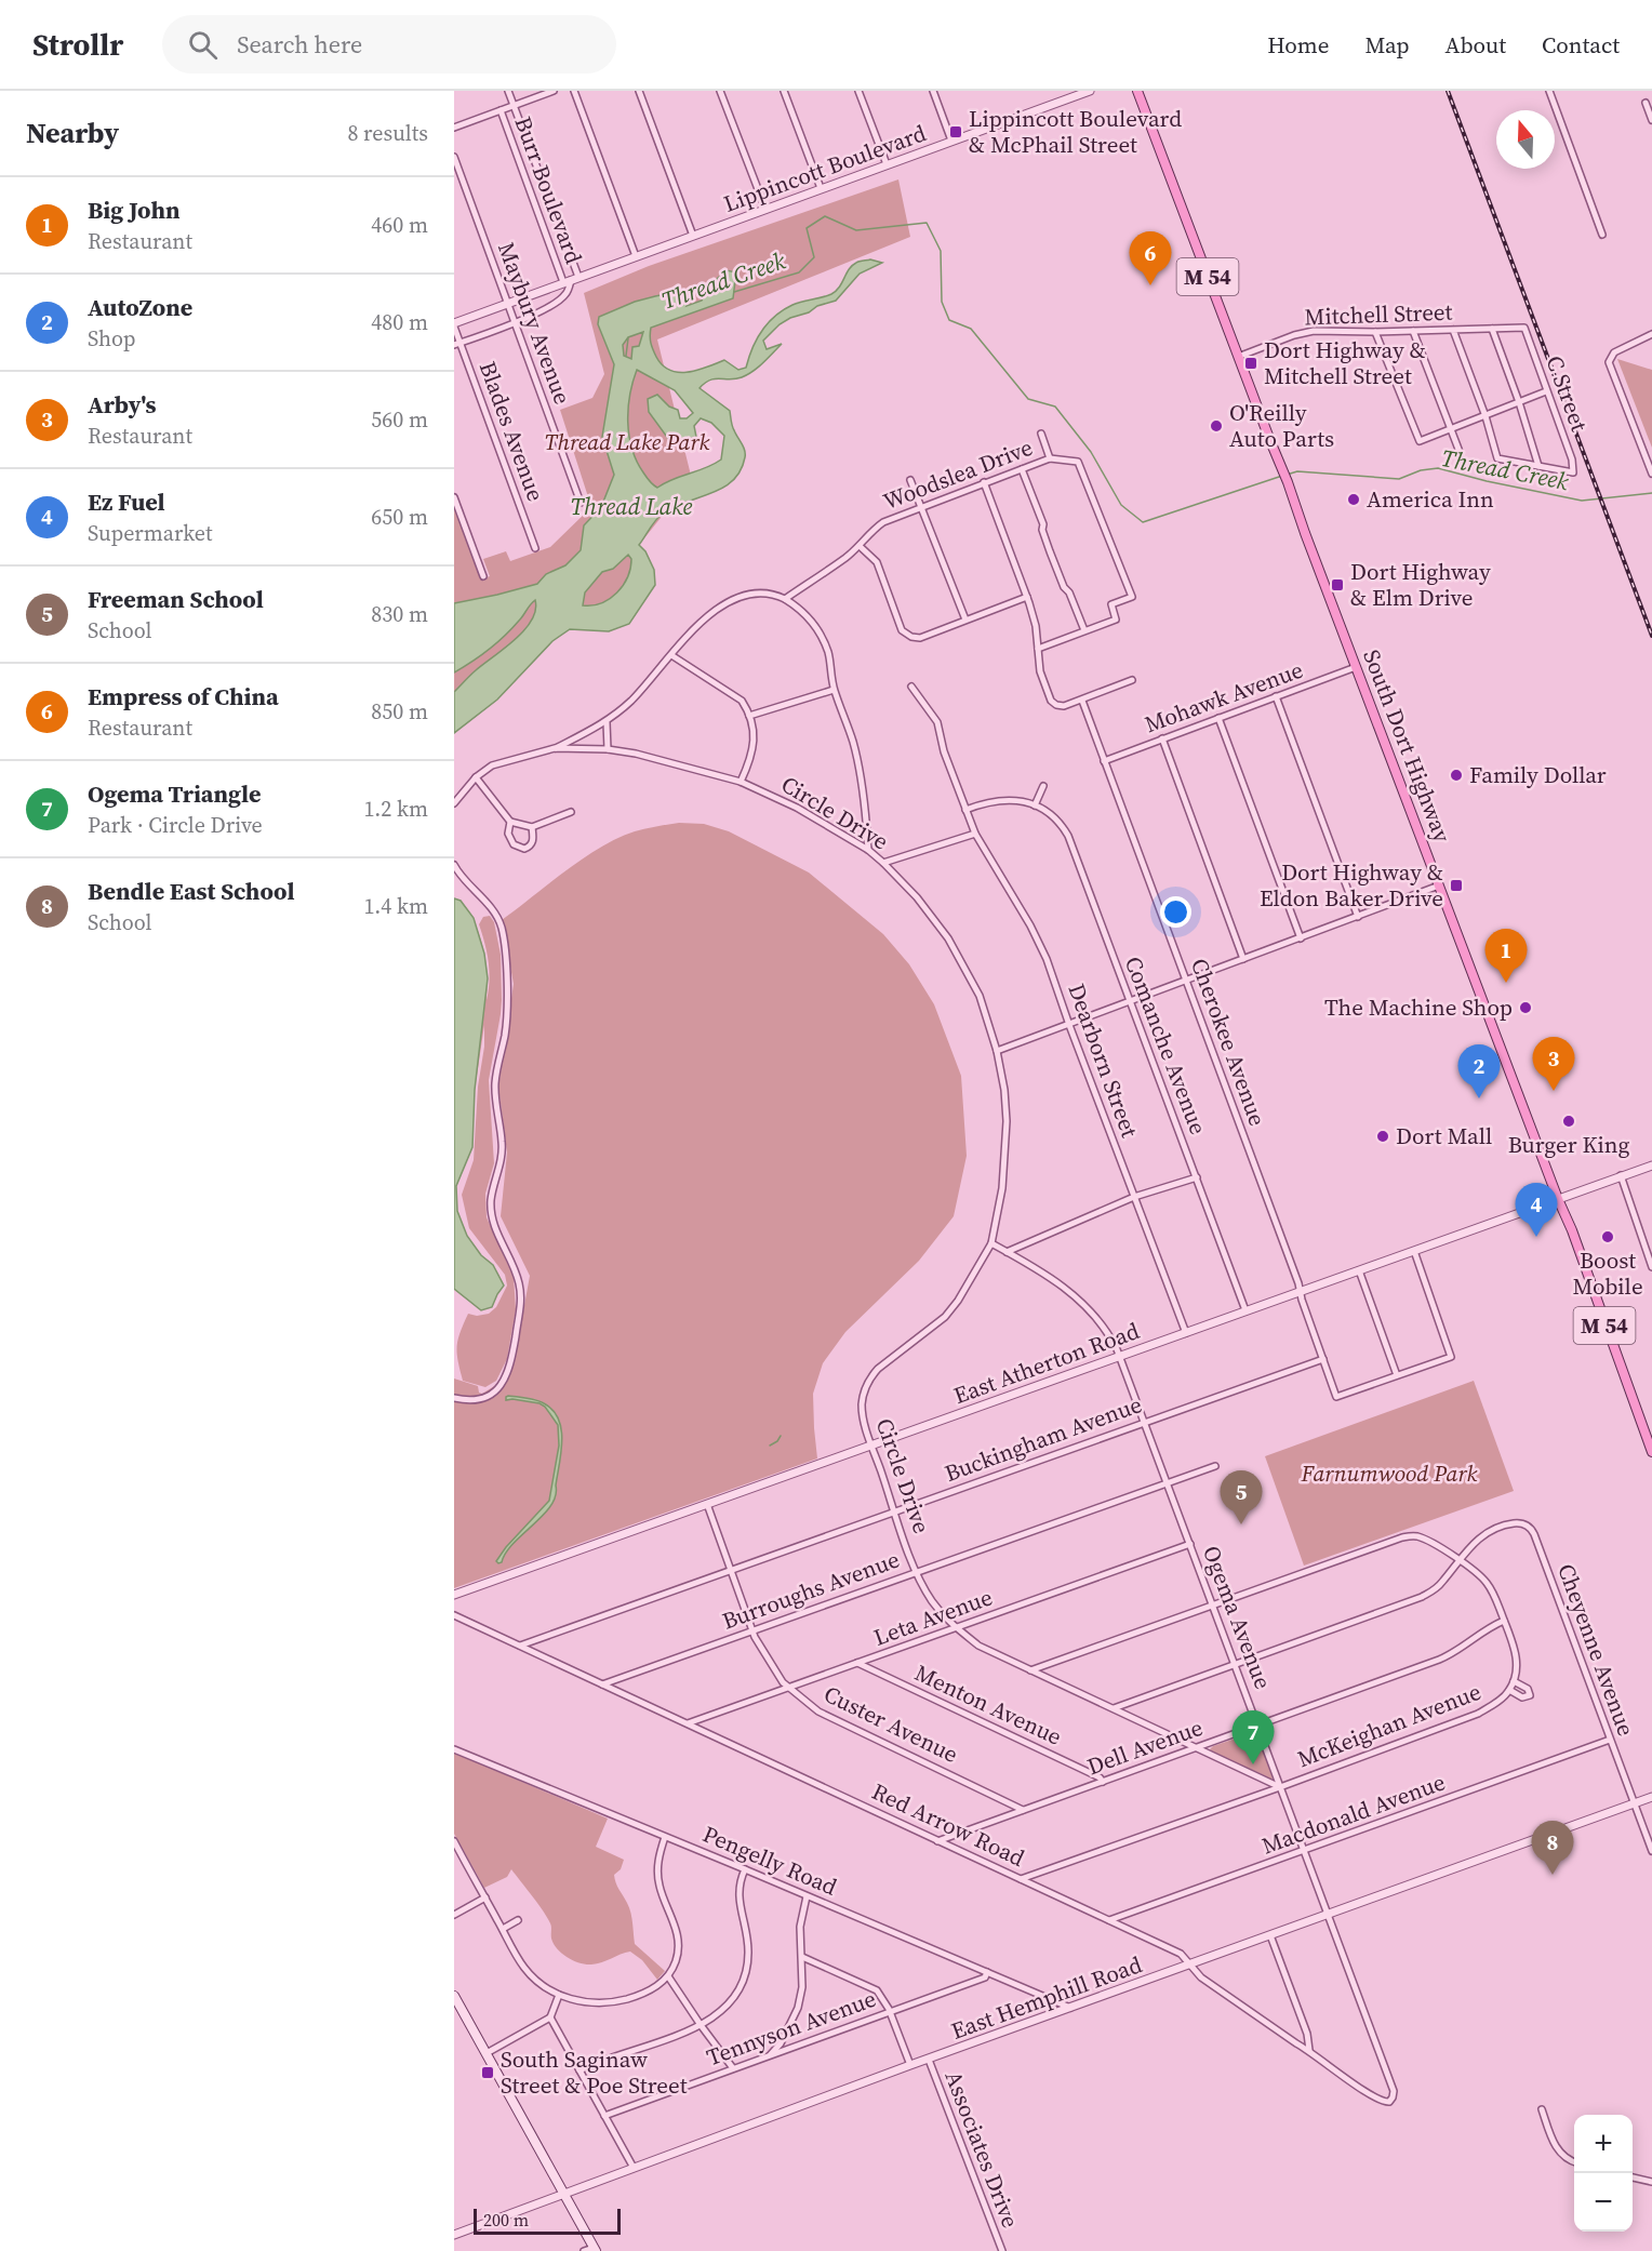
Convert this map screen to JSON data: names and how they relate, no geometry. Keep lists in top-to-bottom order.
{
  "streets": {
    "main road": ["M 54", "South Dort Highway"],
    "street": [
      "Lippincott Boulevard",
      "Burr Boulevard",
      "Mitchell Street",
      "Maybury Avenue",
      "C Street",
      "Blades Avenue",
      "Woodslea Drive",
      "Mohawk Avenue",
      "Circle Drive",
      "Cherokee Avenue",
      "Comanche Avenue",
      "Dearborn Street",
      "East Atherton Road",
      "Buckingham Avenue",
      "Burroughs Avenue",
      "Leta Avenue",
      "Ogema Avenue",
      "Cheyenne Avenue",
      "Menton Avenue",
      "Custer Avenue",
      "McKeighan Avenue",
      "Dell Avenue",
      "Macdonald Avenue",
      "Red Arrow Road",
      "Pengelly Road",
      "East Hemphill Road",
      "Tennyson Avenue",
      "Associates Drive"
    ]
  },
  "crossings": [
    ["Lippincott Boulevard", "Burr Boulevard"],
    ["Lippincott Boulevard", "Maybury Avenue"],
    ["Lippincott Boulevard", "Blades Avenue"],
    ["Mitchell Street", "C Street"],
    ["Mitchell Street", "South Dort Highway"],
    ["Mohawk Avenue", "South Dort Highway"],
    ["Mohawk Avenue", "Cherokee Avenue"],
    ["South Dort Highway", "East Atherton Road"],
    ["Circle Drive", "East Atherton Road"],
    ["Circle Drive", "Buckingham Avenue"],
    ["Circle Drive", "Burroughs Avenue"],
    ["Circle Drive", "Leta Avenue"],
    ["Circle Drive", "Ogema Avenue"],
    ["Circle Drive", "McKeighan Avenue"],
    ["Circle Drive", "Dell Avenue"],
    ["Cherokee Avenue", "East Atherton Road"],
    ["Cherokee Avenue", "Buckingham Avenue"],
    ["Comanche Avenue", "Dearborn Street"],
    ["Comanche Avenue", "East Atherton Road"],
    ["Dearborn Street", "East Atherton Road"],
    ["East Atherton Road", "Ogema Avenue"],
    ["East Atherton Road", "Custer Avenue"],
    ["Buckingham Avenue", "Ogema Avenue"],
    ["Buckingham Avenue", "Custer Avenue"],
    ["Buckingham Avenue", "Red Arrow Road"],
    ["Burroughs Avenue", "Ogema Avenue"],
    ["Burroughs Avenue", "Custer Avenue"],
    ["Burroughs Avenue", "Red Arrow Road"],
    ["Leta Avenue", "Ogema Avenue"],
    ["Leta Avenue", "Menton Avenue"],
    ["Leta Avenue", "Custer Avenue"],
    ["Leta Avenue", "Red Arrow Road"],
    ["Ogema Avenue", "McKeighan Avenue"],
    ["Ogema Avenue", "Dell Avenue"],
    ["Ogema Avenue", "Macdonald Avenue"],
    ["Ogema Avenue", "Red Arrow Road"],
    ["Ogema Avenue", "East Hemphill Road"],
    ["Cheyenne Avenue", "Macdonald Avenue"],
    ["Cheyenne Avenue", "East Hemphill Road"],
    ["Menton Avenue", "Dell Avenue"],
    ["Custer Avenue", "Dell Avenue"],
    ["McKeighan Avenue", "Dell Avenue"],
    ["McKeighan Avenue", "Red Arrow Road"],
    ["Dell Avenue", "Red Arrow Road"],
    ["Macdonald Avenue", "Red Arrow Road"],
    ["Red Arrow Road", "East Hemphill Road"],
    ["Pengelly Road", "East Hemphill Road"],
    ["Pengelly Road", "Tennyson Avenue"],
    ["East Hemphill Road", "Associates Drive"]
  ],
  "water": ["Thread Creek", "Thread Lake"],
  "parks": ["Thread Lake Park", "Farnumwood Park"],
  "places": {
    "transit": [
      "Lippincott Boulevard & McPhail Street",
      "Dort Highway & Mitchell Street",
      "Dort Highway & Elm Drive",
      "Dort Highway & Eldon Baker Drive",
      "South Saginaw Street & Poe Street"
    ],
    "other": [
      "O'Reilly Auto Parts",
      "America Inn",
      "Family Dollar",
      "The Machine Shop",
      "Burger King",
      "Dort Mall",
      "Boost Mobile"
    ]
  },
  "scale_bar": "200 m",
  "north": "top",
  "page": {
    "header": "Strollr",
    "search": "Search here",
    "nav": [
      "Home",
      "Map",
      "About",
      "Contact"
    ],
    "heading": ["Nearby", "8 results"],
    "list": [
      {
        "mark": "1",
        "name": "Big John",
        "note": "Restaurant",
        "value": "460 m"
      },
      {
        "mark": "2",
        "name": "AutoZone",
        "note": "Shop",
        "value": "480 m"
      },
      {
        "mark": "3",
        "name": "Arby's",
        "note": "Restaurant",
        "value": "560 m"
      },
      {
        "mark": "4",
        "name": "Ez Fuel",
        "note": "Supermarket",
        "value": "650 m"
      },
      {
        "mark": "5",
        "name": "Freeman School",
        "note": "School",
        "value": "830 m"
      },
      {
        "mark": "6",
        "name": "Empress of China",
        "note": "Restaurant",
        "value": "850 m"
      },
      {
        "mark": "7",
        "name": "Ogema Triangle",
        "note": "Park · Circle Drive",
        "value": "1.2 km"
      },
      {
        "mark": "8",
        "name": "Bendle East School",
        "note": "School",
        "value": "1.4 km"
      }
    ],
    "pins": [
      "6",
      "1",
      "3",
      "2",
      "4",
      "5",
      "7",
      "8"
    ],
    "map_buttons": ["+", "−"],
    "scale": "200 m"
  }
}
